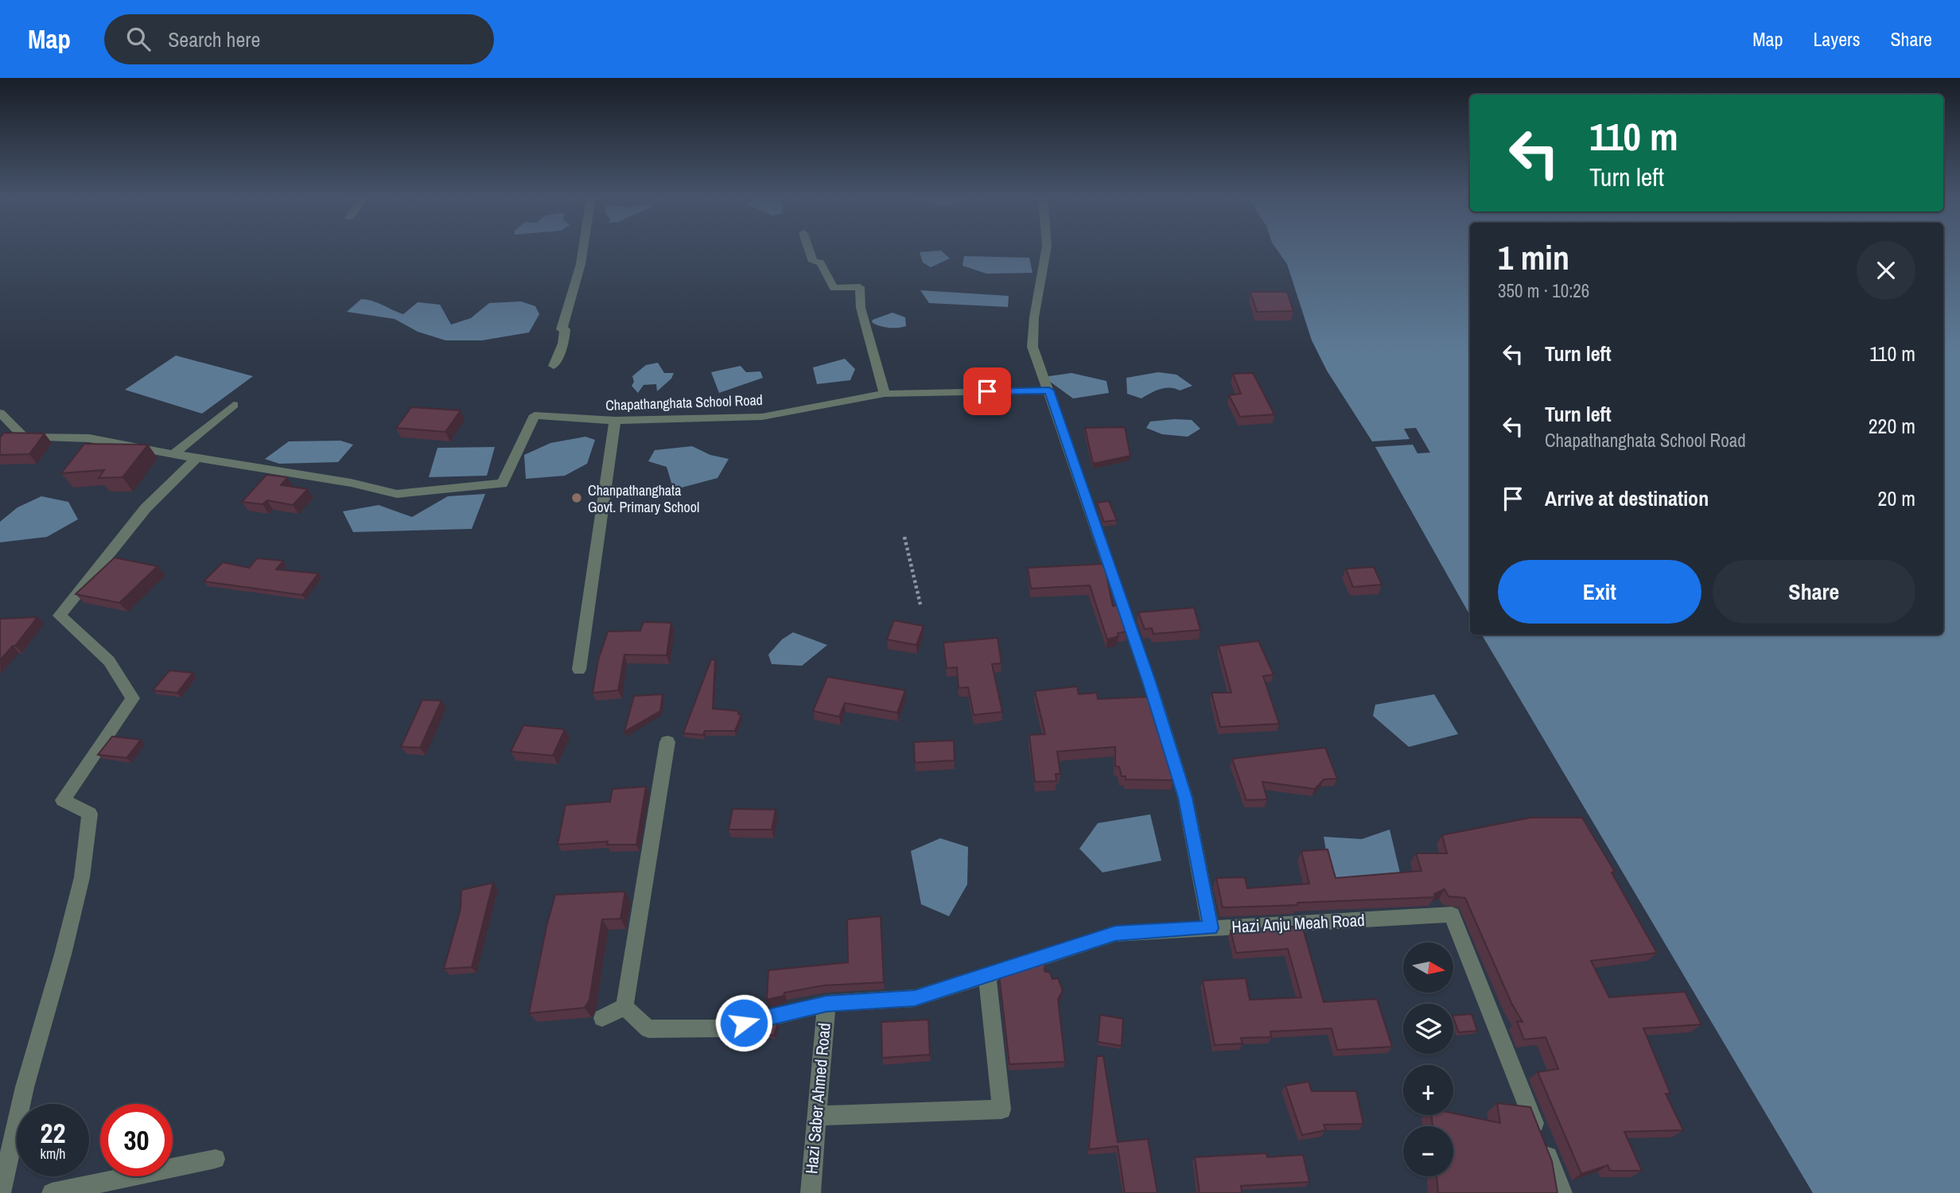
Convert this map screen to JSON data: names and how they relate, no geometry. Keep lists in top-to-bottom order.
{
  "streets": {
    "street": ["Chapathanghata School Road", "Hazi Anju Meah Road", "Hazi Saber Ahmed Road"]
  },
  "crossings": [
    ["Hazi Anju Meah Road", "Hazi Saber Ahmed Road"]
  ],
  "places": ["Chanpathanghata Govt. Primary School"],
  "north": "right",
  "page": {
    "header": "Map",
    "search": "Search here",
    "nav": ["Map", "Layers", "Share"],
    "turn": ["110 m", "Turn left"],
    "heading": ["1 min", "350 m · 10:26"],
    "list": [
      {
        "name": "Turn left",
        "value": "110 m"
      },
      {
        "name": "Turn left",
        "note": "Chapathanghata School Road",
        "value": "220 m"
      },
      {
        "name": "Arrive at destination",
        "value": "20 m"
      }
    ],
    "buttons": ["Exit", "Share"],
    "map_buttons": ["+", "−"],
    "speed": "22 km/h",
    "limit": "30"
  }
}
